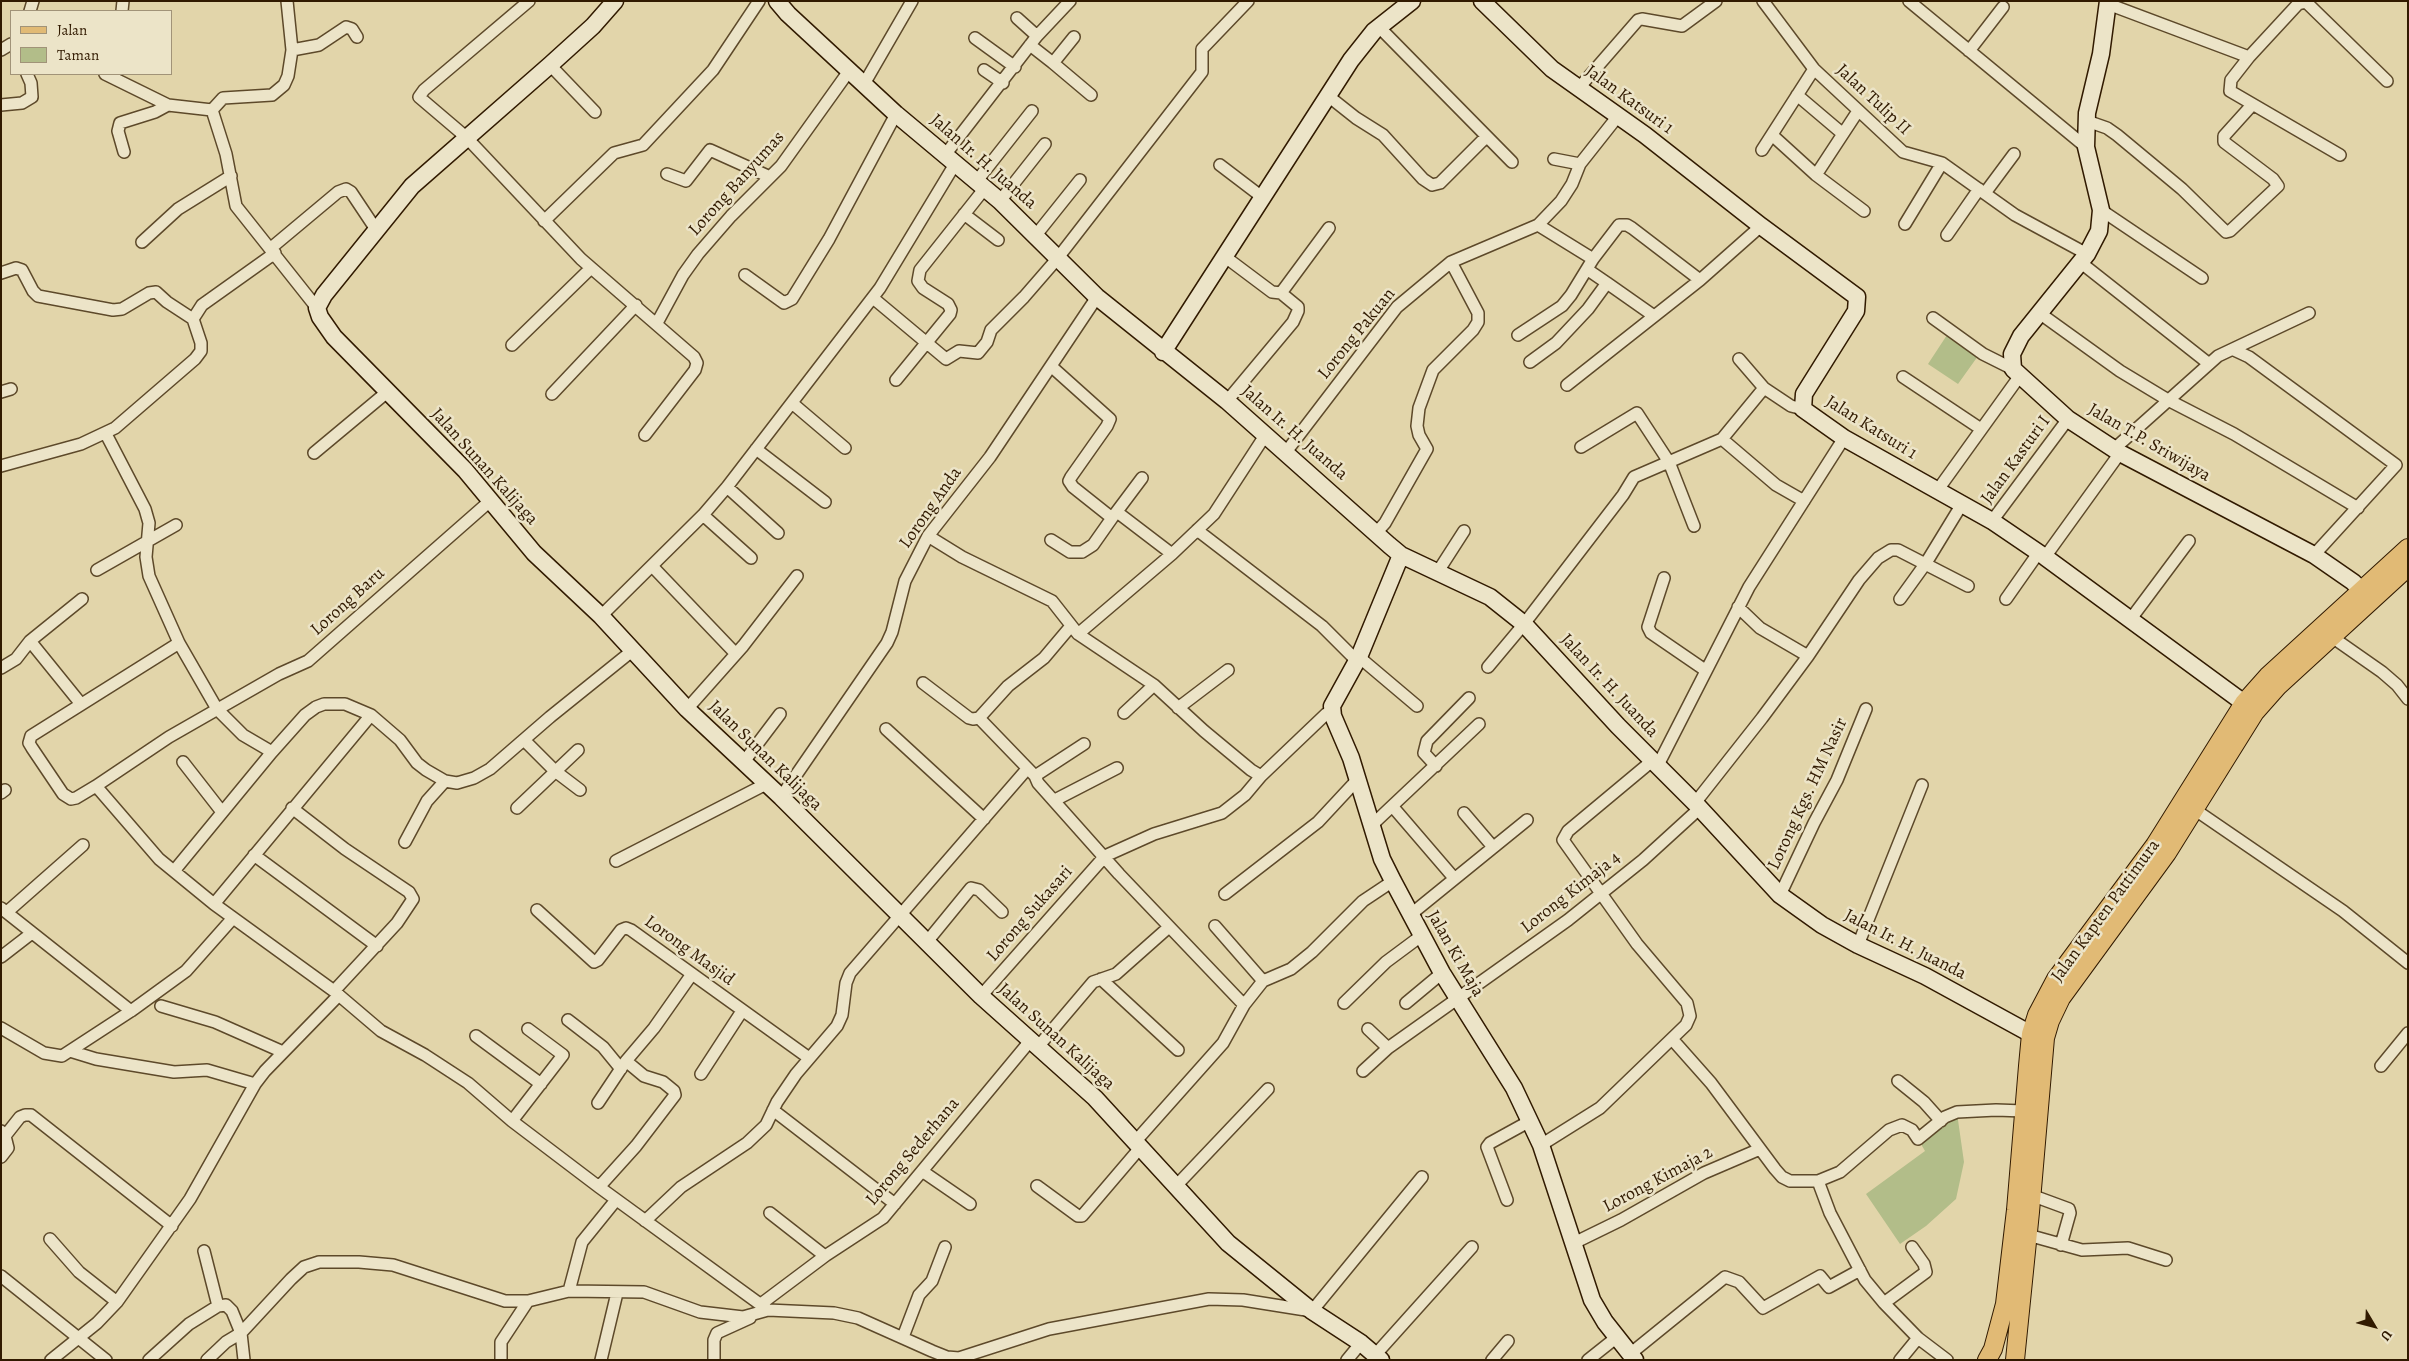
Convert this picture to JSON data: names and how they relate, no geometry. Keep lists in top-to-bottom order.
{
  "streets": {
    "main road": ["Jalan Kapten Pattimura"],
    "street": [
      "Jalan Katsuri 1",
      "Jalan Tulip II",
      "Jalan Ir. H. Juanda",
      "Lorong Banyumas",
      "Lorong Pakuan",
      "Jalan T.P. Sriwijaya",
      "Jalan Kasturi I",
      "Jalan Sunan Kalijaga",
      "Lorong Anda",
      "Lorong Baru",
      "Lorong Kgs. HM Nasir",
      "Lorong Kimaja 4",
      "Lorong Sukasari",
      "Lorong Masjid",
      "Jalan Ki Maja",
      "Lorong Sederhana",
      "Lorong Kimaja 2"
    ]
  },
  "crossings": [
    ["Jalan Katsuri 1", "Lorong Pakuan"],
    ["Jalan Katsuri 1", "Jalan Kasturi I"],
    ["Jalan Katsuri 1", "Jalan Kapten Pattimura"],
    ["Jalan Ir. H. Juanda", "Lorong Banyumas"],
    ["Jalan Ir. H. Juanda", "Lorong Pakuan"],
    ["Jalan Ir. H. Juanda", "Lorong Anda"],
    ["Jalan Ir. H. Juanda", "Lorong Kgs. HM Nasir"],
    ["Jalan Ir. H. Juanda", "Lorong Kimaja 4"],
    ["Jalan Ir. H. Juanda", "Jalan Kapten Pattimura"],
    ["Jalan T.P. Sriwijaya", "Jalan Kasturi I"],
    ["Jalan T.P. Sriwijaya", "Jalan Kapten Pattimura"],
    ["Jalan Sunan Kalijaga", "Lorong Anda"],
    ["Jalan Sunan Kalijaga", "Lorong Baru"],
    ["Jalan Sunan Kalijaga", "Lorong Sukasari"],
    ["Jalan Sunan Kalijaga", "Lorong Sederhana"],
    ["Lorong Kimaja 4", "Jalan Ki Maja"],
    ["Jalan Ki Maja", "Lorong Kimaja 2"]
  ],
  "legend": ["Jalan", "Taman"],
  "north": "bottom right"
}
